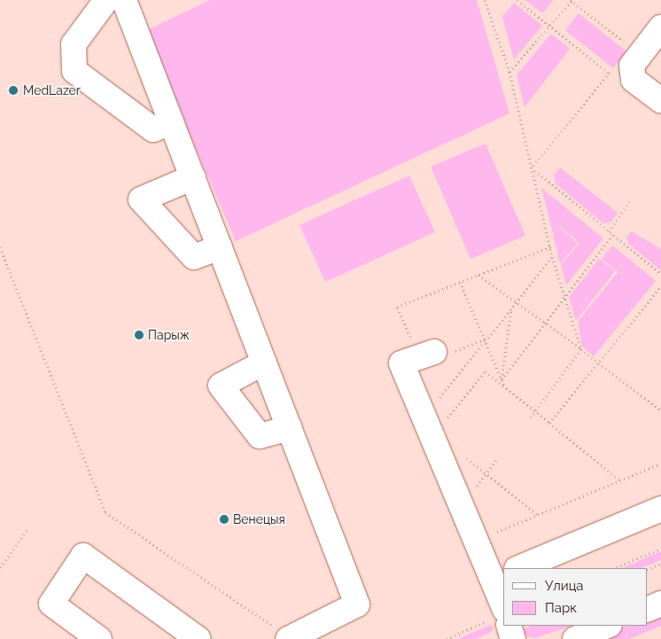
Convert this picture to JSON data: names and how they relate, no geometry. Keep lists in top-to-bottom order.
{
  "places": ["MedLazer", "Парыж", "Венецыя"],
  "legend": ["Улица", "Парк"]
}
